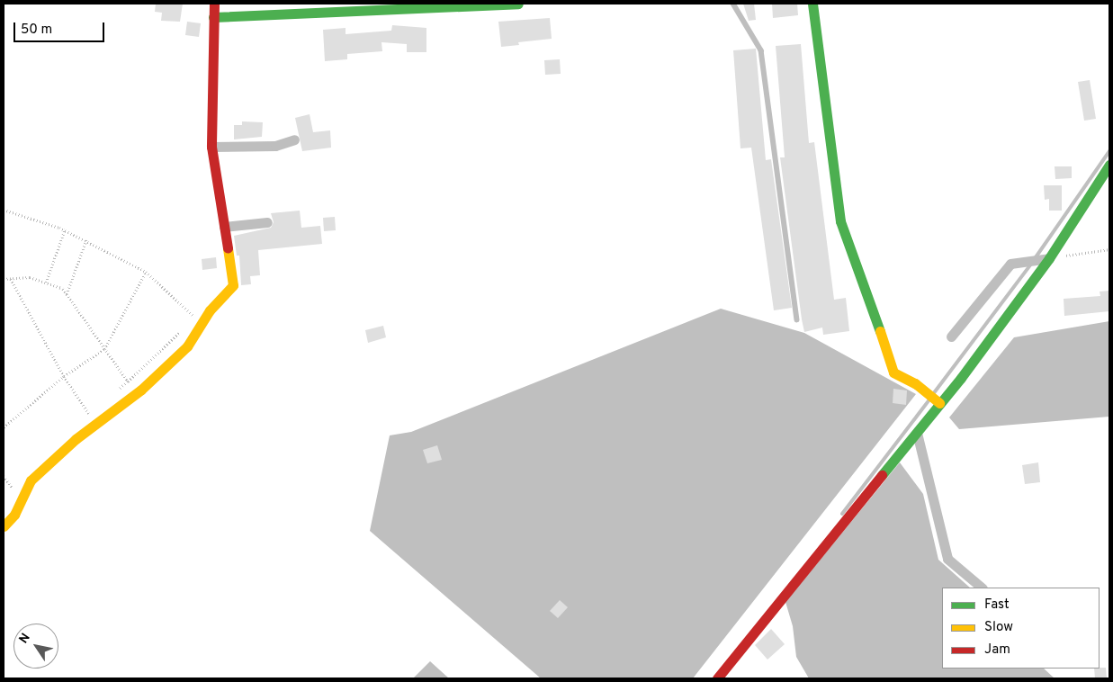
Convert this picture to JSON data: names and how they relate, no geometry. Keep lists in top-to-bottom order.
{
  "legend": ["Fast", "Slow", "Jam"],
  "scale_bar": "50 m",
  "north": "top left"
}
